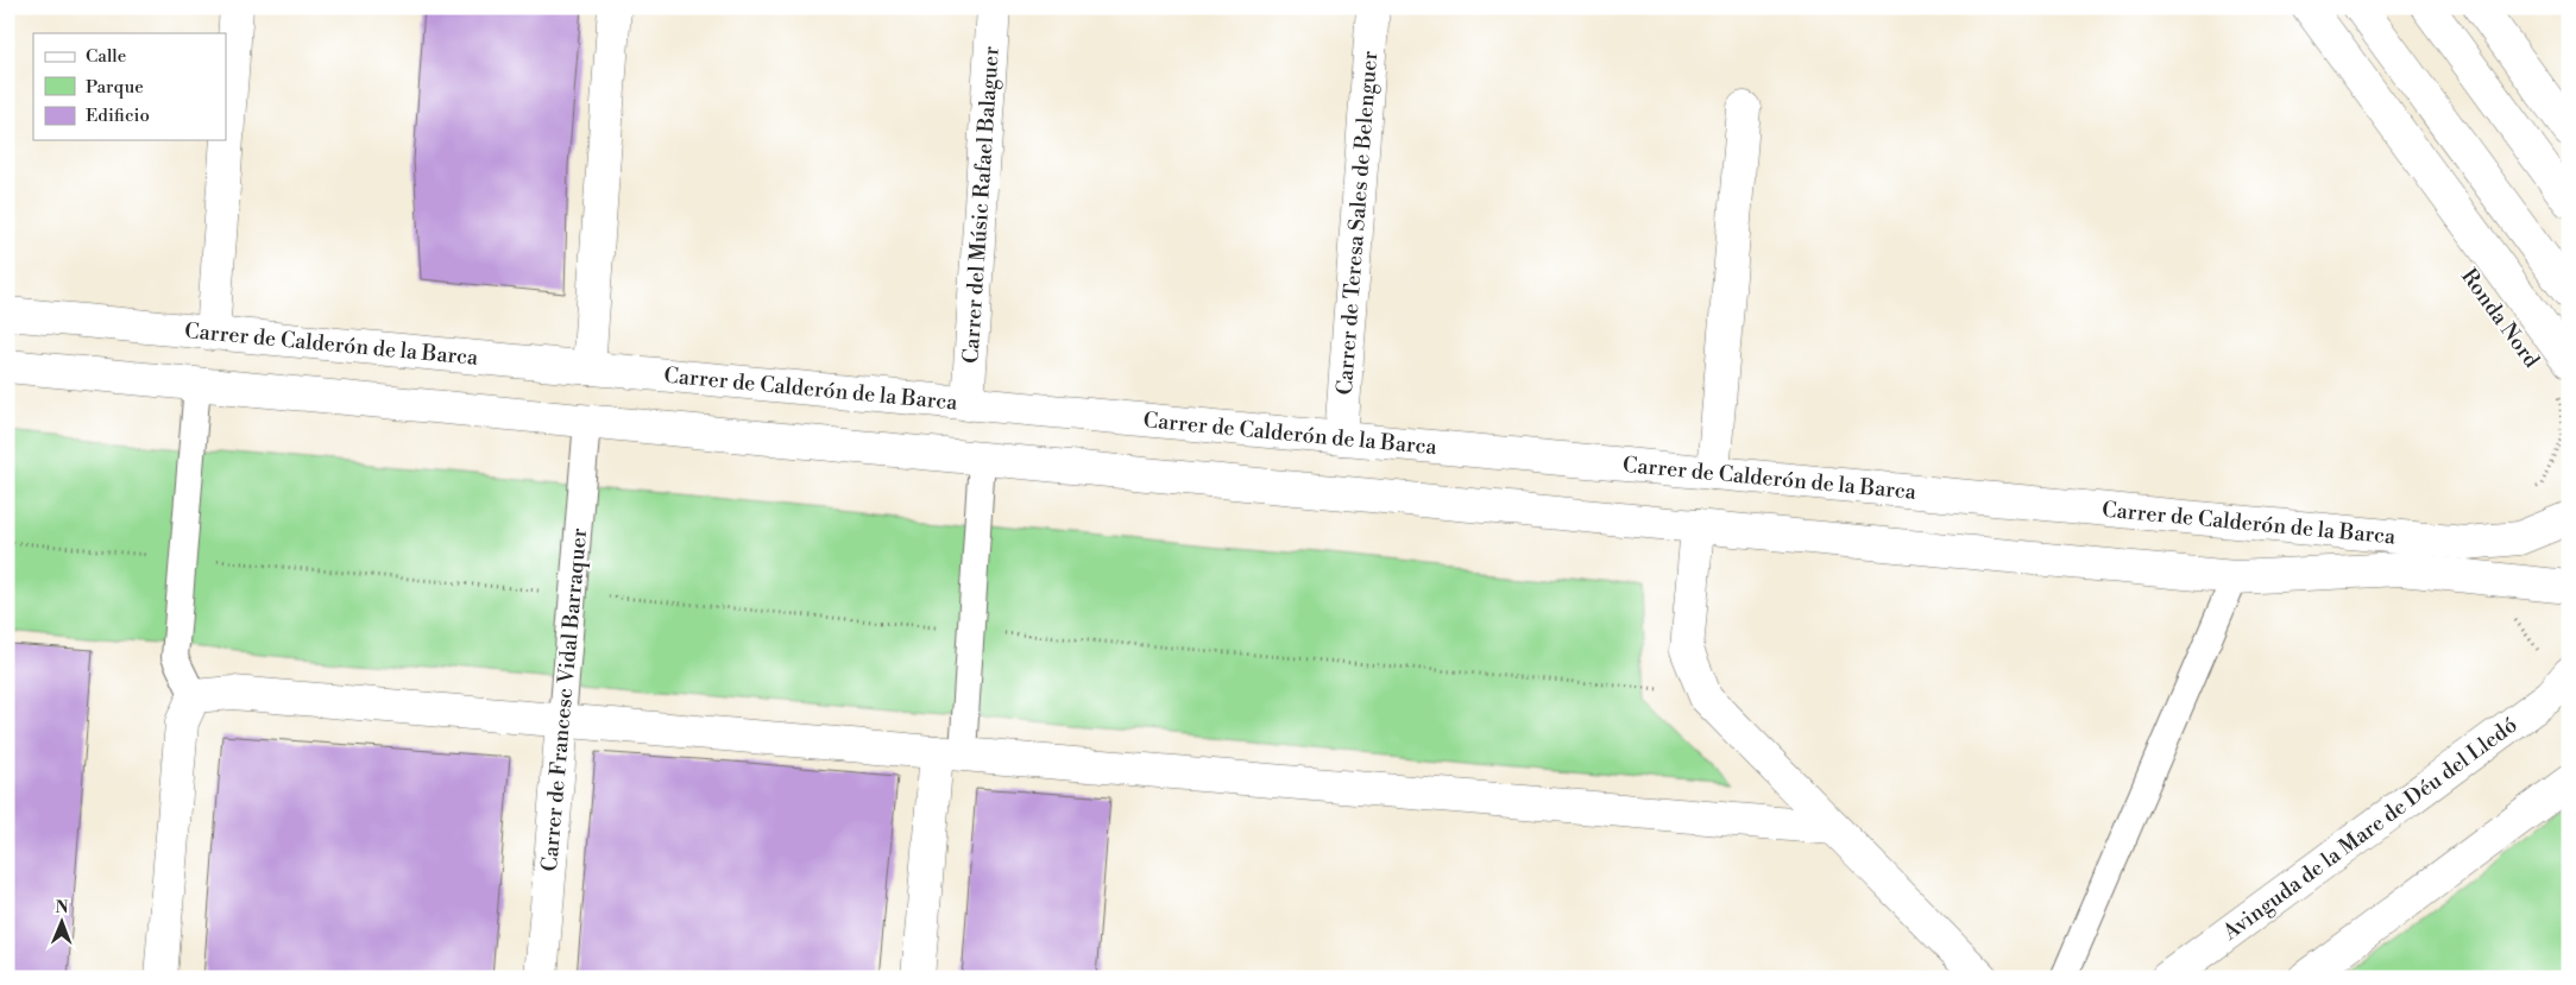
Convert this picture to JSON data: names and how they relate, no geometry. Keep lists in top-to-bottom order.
{
  "streets": {
    "street": [
      "Carrer del Músic Rafael Balaguer",
      "Carrer de Teresa Sales de Belenguer",
      "Ronda Nord",
      "Carrer de Calderón de la Barca",
      "Carrer de Francesc Vidal Barraquer",
      "Avinguda de la Mare de Déu del Lledó"
    ]
  },
  "crossings": [
    ["Carrer del Músic Rafael Balaguer", "Carrer de Calderón de la Barca"],
    ["Carrer de Teresa Sales de Belenguer", "Carrer de Calderón de la Barca"],
    ["Carrer de Calderón de la Barca", "Carrer de Francesc Vidal Barraquer"]
  ],
  "legend": ["Calle", "Parque", "Edificio"],
  "north": "top"
}
